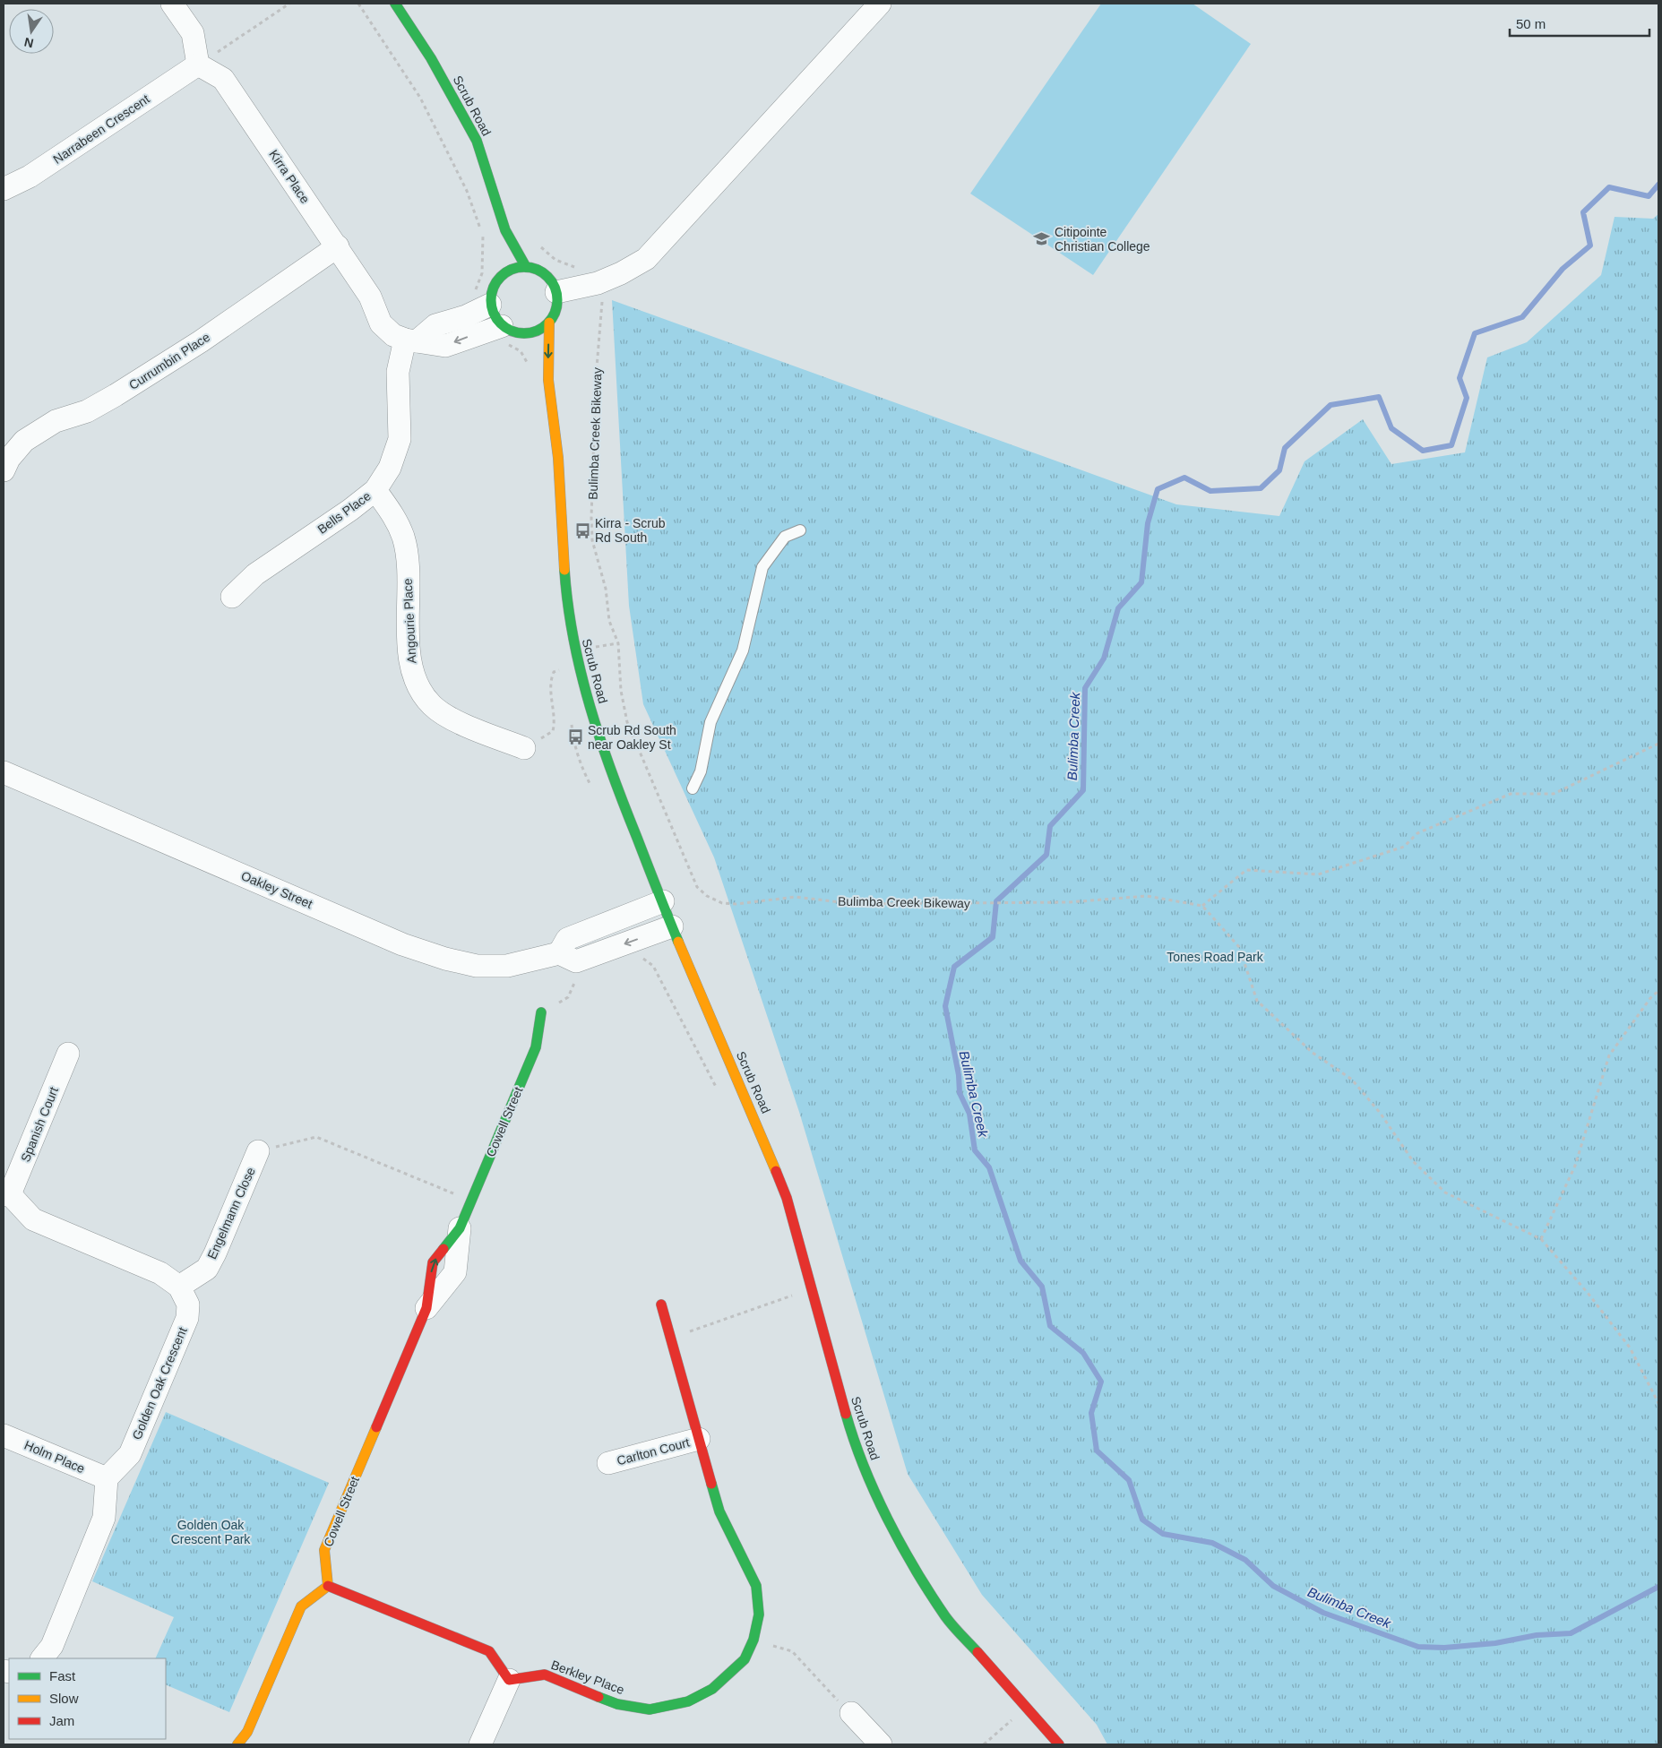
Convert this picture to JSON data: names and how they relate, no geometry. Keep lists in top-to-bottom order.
{
  "streets": {
    "street": [
      "Scrub Road",
      "Narrabeen Crescent",
      "Kirra Place",
      "Currumbin Place",
      "Bells Place",
      "Angourie Place",
      "Oakley Street",
      "Cowell Street",
      "Spanish Court",
      "Engelmann Close",
      "Golden Oak Crescent",
      "Carlton Court",
      "Holm Place",
      "Berkley Place"
    ],
    "path": ["Bulimba Creek Bikeway"]
  },
  "crossings": [
    ["Scrub Road", "Kirra Place"],
    ["Scrub Road", "Oakley Street"],
    ["Narrabeen Crescent", "Kirra Place"],
    ["Kirra Place", "Currumbin Place"],
    ["Kirra Place", "Bells Place"],
    ["Bells Place", "Angourie Place"],
    ["Engelmann Close", "Golden Oak Crescent"],
    ["Golden Oak Crescent", "Holm Place"],
    ["Carlton Court", "Berkley Place"]
  ],
  "water": ["Bulimba Creek"],
  "parks": ["Tones Road Park", "Golden Oak Crescent Park"],
  "places": {
    "school or university": ["Citipointe Christian College"],
    "bus stop": ["Kirra - Scrub Rd South", "Scrub Rd South near Oakley St"]
  },
  "legend": ["Fast", "Slow", "Jam"],
  "scale_bar": "50 m",
  "north": "bottom"
}
